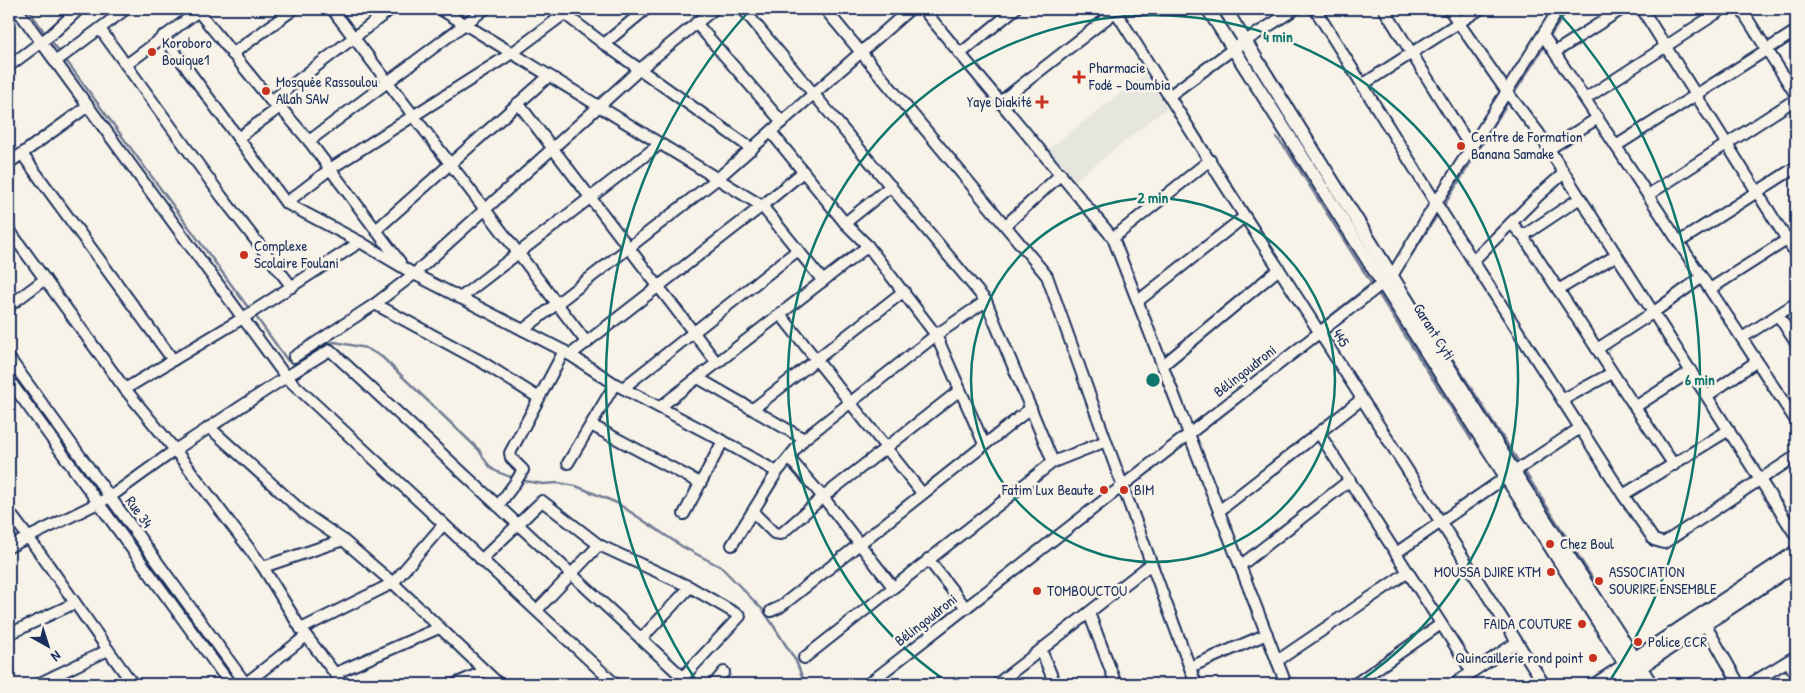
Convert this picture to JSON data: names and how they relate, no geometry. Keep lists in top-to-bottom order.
{
  "streets": {
    "main road": ["Garant Cyti"],
    "street": ["445", "Bélingoudroni", "Rue 34"]
  },
  "crossings": [
    ["Garant Cyti", "Bélingoudroni"],
    ["445", "Bélingoudroni"]
  ],
  "places": {
    "other": [
      "Koroboro Bouique1",
      "Mosquée Rassoulou Allah SAW",
      "Centre de Formation Banana Samake",
      "Complexe Scolaire Foulani",
      "Fatim Lux Beaute",
      "BIM",
      "Chez Boul",
      "MOUSSA DJIRE KTM",
      "ASSOCIATION SOURIRE ENSEMBLE",
      "TOMBOUCTOU",
      "FAIDA COUTURE",
      "Police CCR",
      "Quincaillerie rond point"
    ],
    "health": ["Pharmacie Fodé - Doumbia", "Yaye Diakité"]
  },
  "north": "bottom right",
  "rings": ["4 min", "2 min", "6 min"]
}
